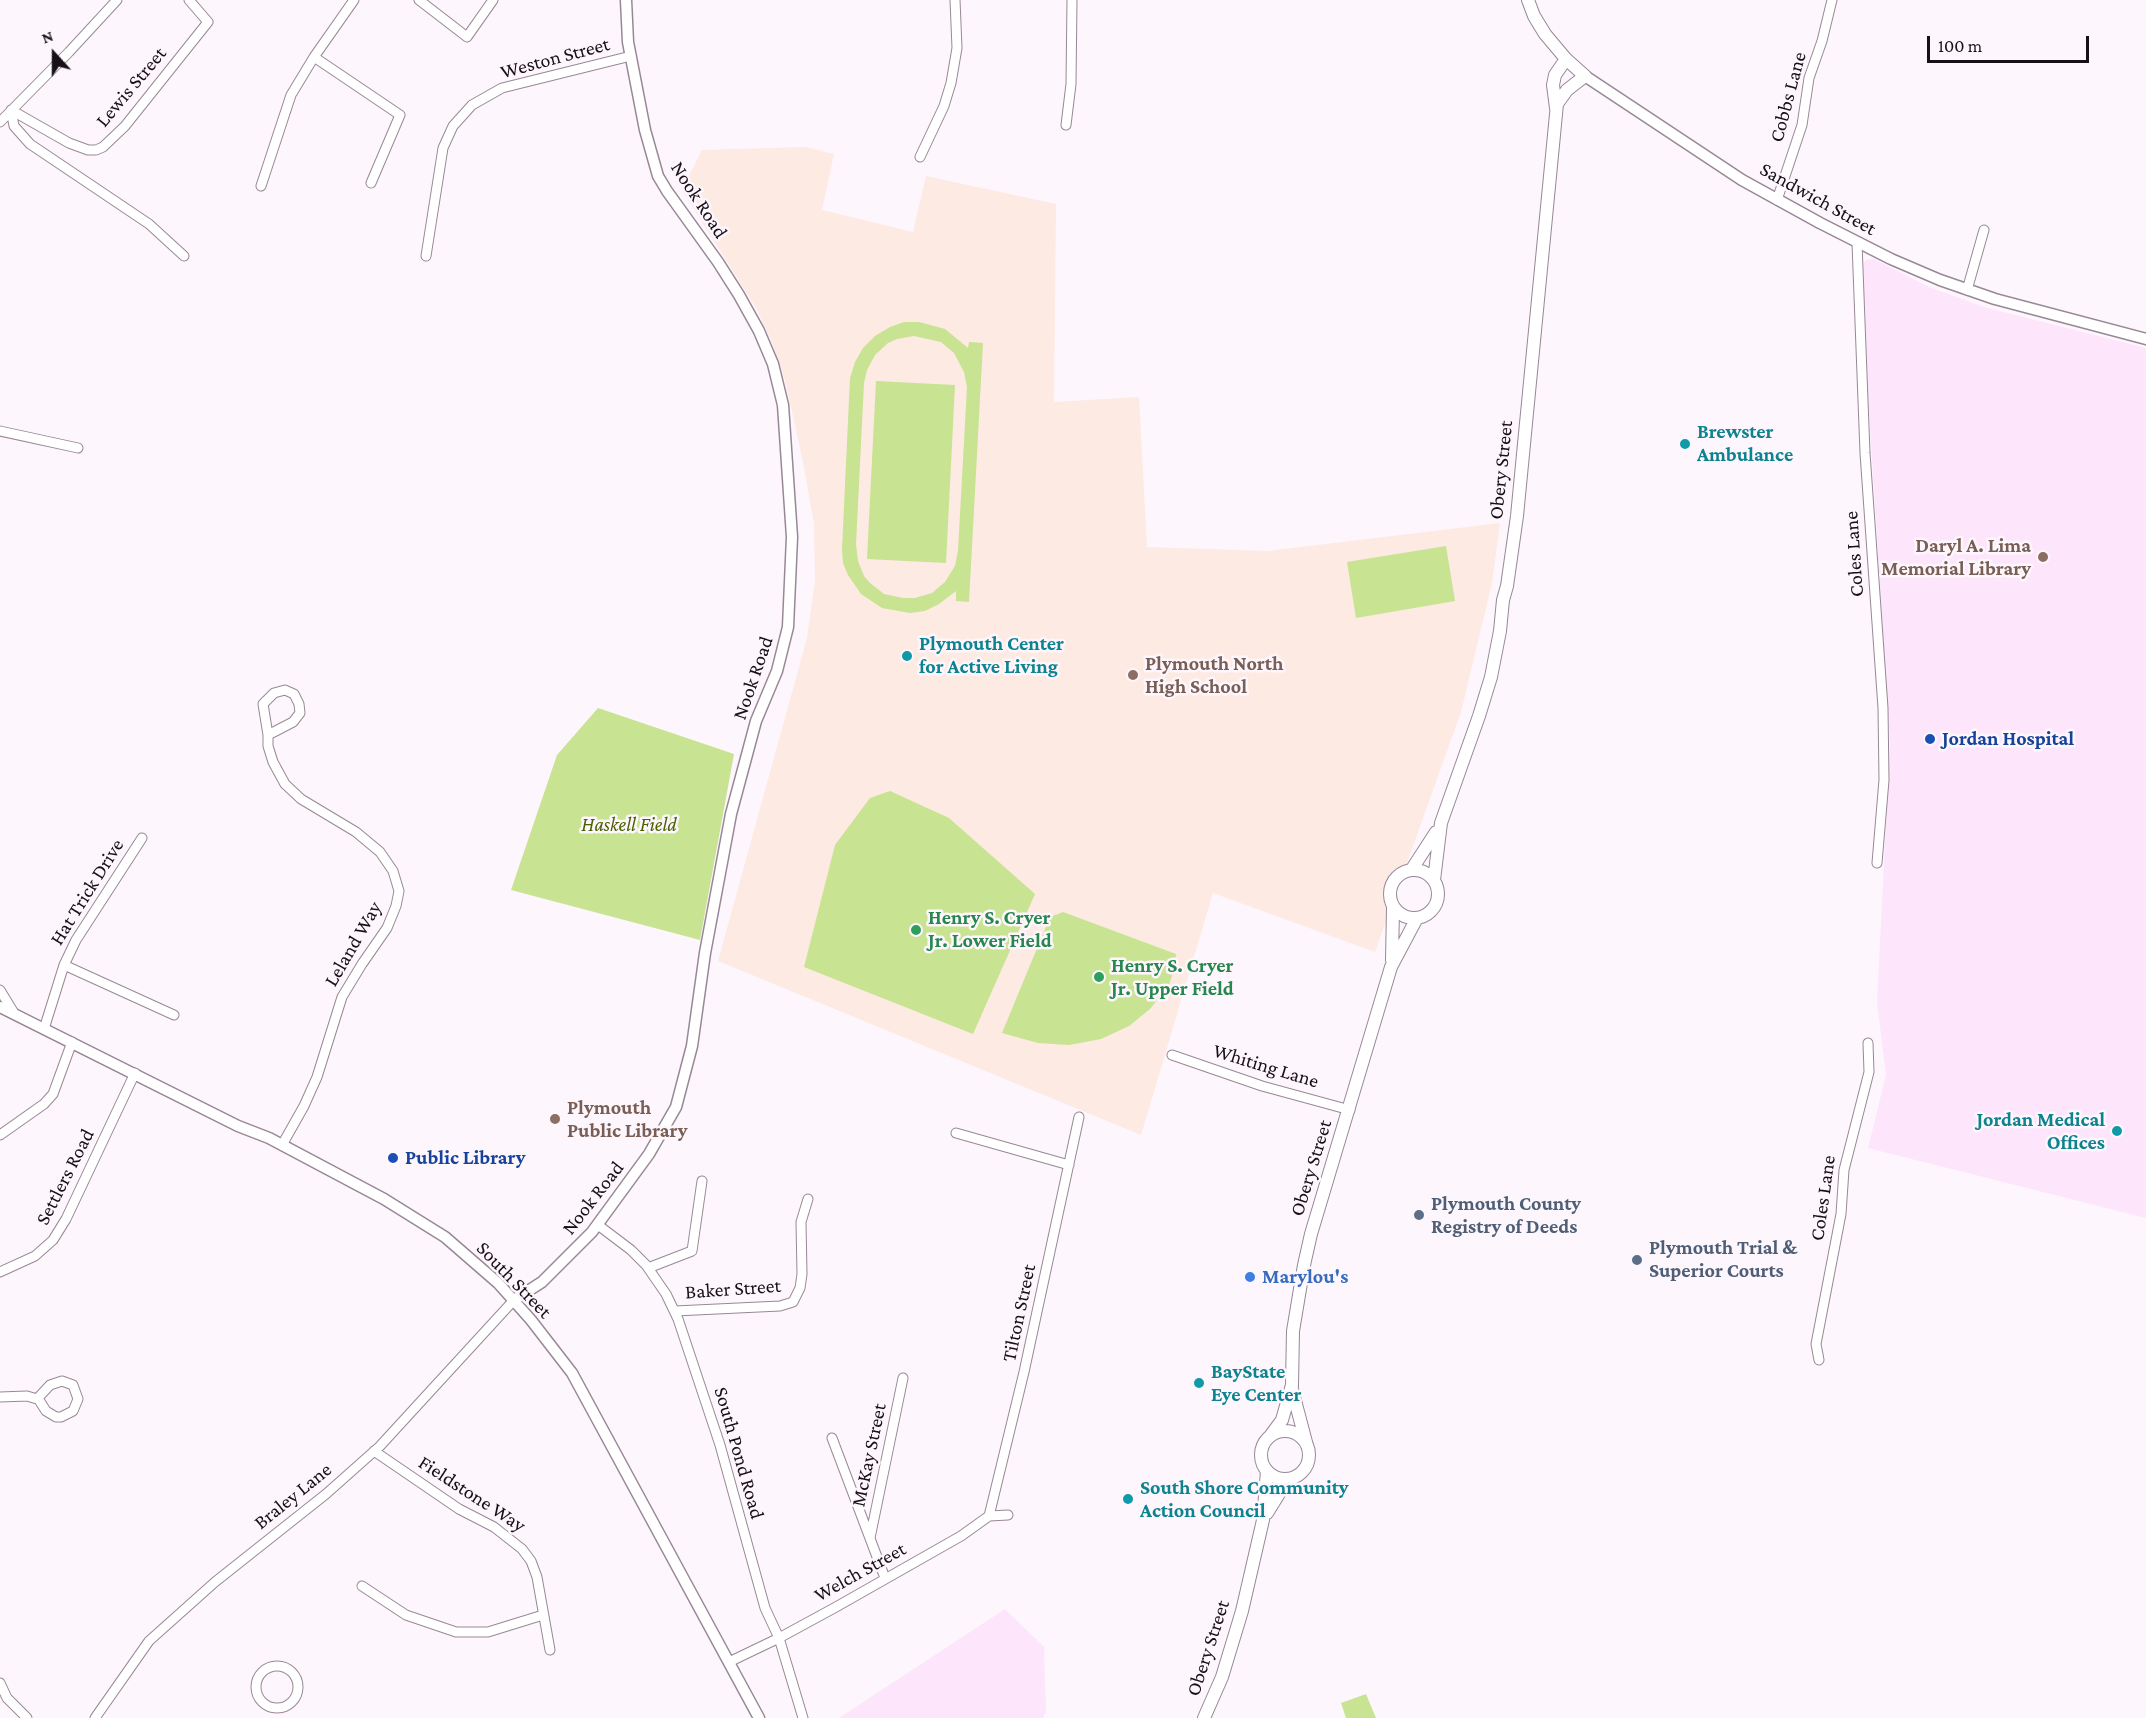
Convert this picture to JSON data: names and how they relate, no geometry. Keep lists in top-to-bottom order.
{
  "streets": {
    "main road": ["Sandwich Street", "Obery Street"],
    "street": [
      "Weston Street",
      "Lewis Street",
      "Cobbs Lane",
      "Nook Road",
      "Coles Lane",
      "Hat Trick Drive",
      "Leland Way",
      "Whiting Lane",
      "Settlers Road",
      "South Street",
      "Baker Street",
      "Tilton Street",
      "South Pond Road",
      "McKay Street",
      "Fieldstone Way",
      "Braley Lane",
      "Welch Street"
    ]
  },
  "crossings": [
    ["Weston Street", "Nook Road"],
    ["Cobbs Lane", "Sandwich Street"],
    ["Sandwich Street", "Obery Street"],
    ["Sandwich Street", "Coles Lane"],
    ["Nook Road", "South Street"],
    ["Nook Road", "South Pond Road"],
    ["Nook Road", "Braley Lane"],
    ["Obery Street", "Whiting Lane"],
    ["Hat Trick Drive", "South Street"],
    ["Leland Way", "South Street"],
    ["Settlers Road", "South Street"],
    ["South Street", "Braley Lane"],
    ["South Street", "Welch Street"],
    ["Baker Street", "South Pond Road"],
    ["Tilton Street", "Welch Street"],
    ["South Pond Road", "Welch Street"],
    ["Fieldstone Way", "Braley Lane"]
  ],
  "parks": ["Haskell Field"],
  "places": [
    "Brewster Ambulance",
    "Daryl A. Lima Memorial Library",
    "Plymouth Center for Active Living",
    "Plymouth North High School",
    "Jordan Hospital",
    "Henry S. Cryer Jr. Lower Field",
    "Henry S. Cryer Jr. Upper Field",
    "Plymouth Public Library",
    "Jordan Medical Offices",
    "Public Library",
    "Plymouth County Registry of Deeds",
    "Plymouth Trial & Superior Courts",
    "Marylou's",
    "BayState Eye Center",
    "South Shore Community Action Council"
  ],
  "scale_bar": "100 m",
  "north": "top"
}
